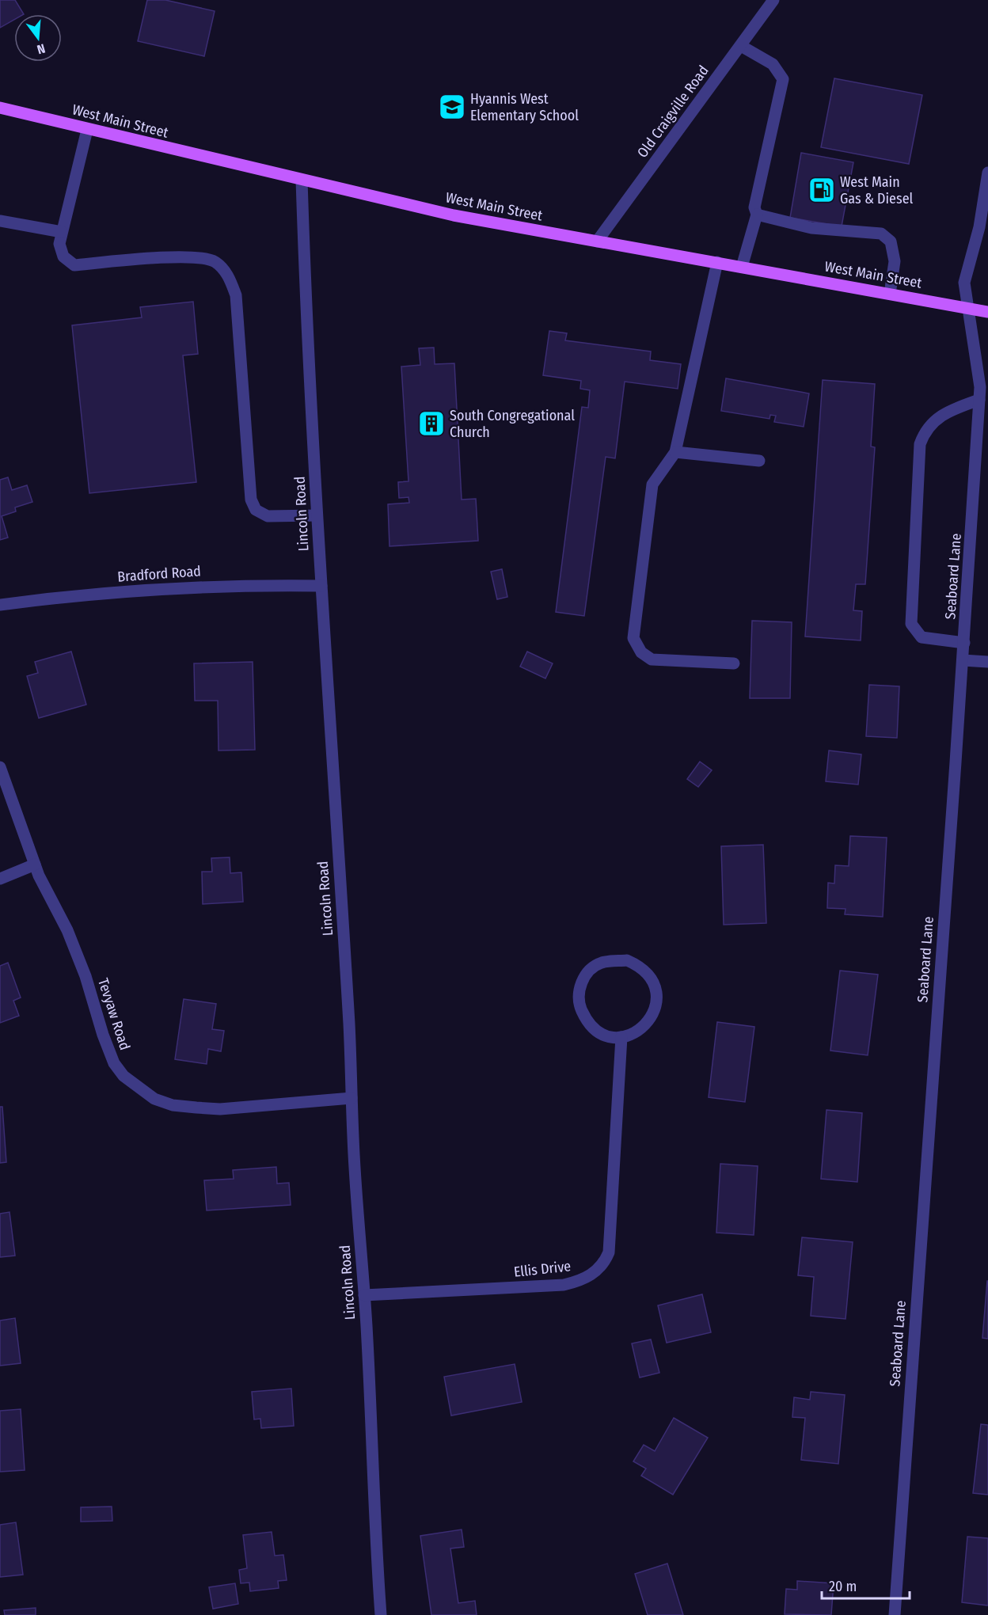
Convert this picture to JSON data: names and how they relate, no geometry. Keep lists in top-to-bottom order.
{
  "streets": {
    "main road": ["West Main Street"],
    "street": [
      "Old Craigville Road",
      "Lincoln Road",
      "Bradford Road",
      "Seaboard Lane",
      "Tevyaw Road",
      "Ellis Drive"
    ]
  },
  "crossings": [
    ["Old Craigville Road", "West Main Street"],
    ["West Main Street", "Lincoln Road"],
    ["West Main Street", "Seaboard Lane"],
    ["Lincoln Road", "Bradford Road"],
    ["Lincoln Road", "Tevyaw Road"],
    ["Lincoln Road", "Ellis Drive"]
  ],
  "places": {
    "school or university": ["Hyannis West Elementary School"],
    "fuel station": ["West Main Gas & Diesel"],
    "building": ["South Congregational Church"]
  },
  "scale_bar": "20 m",
  "north": "bottom"
}
